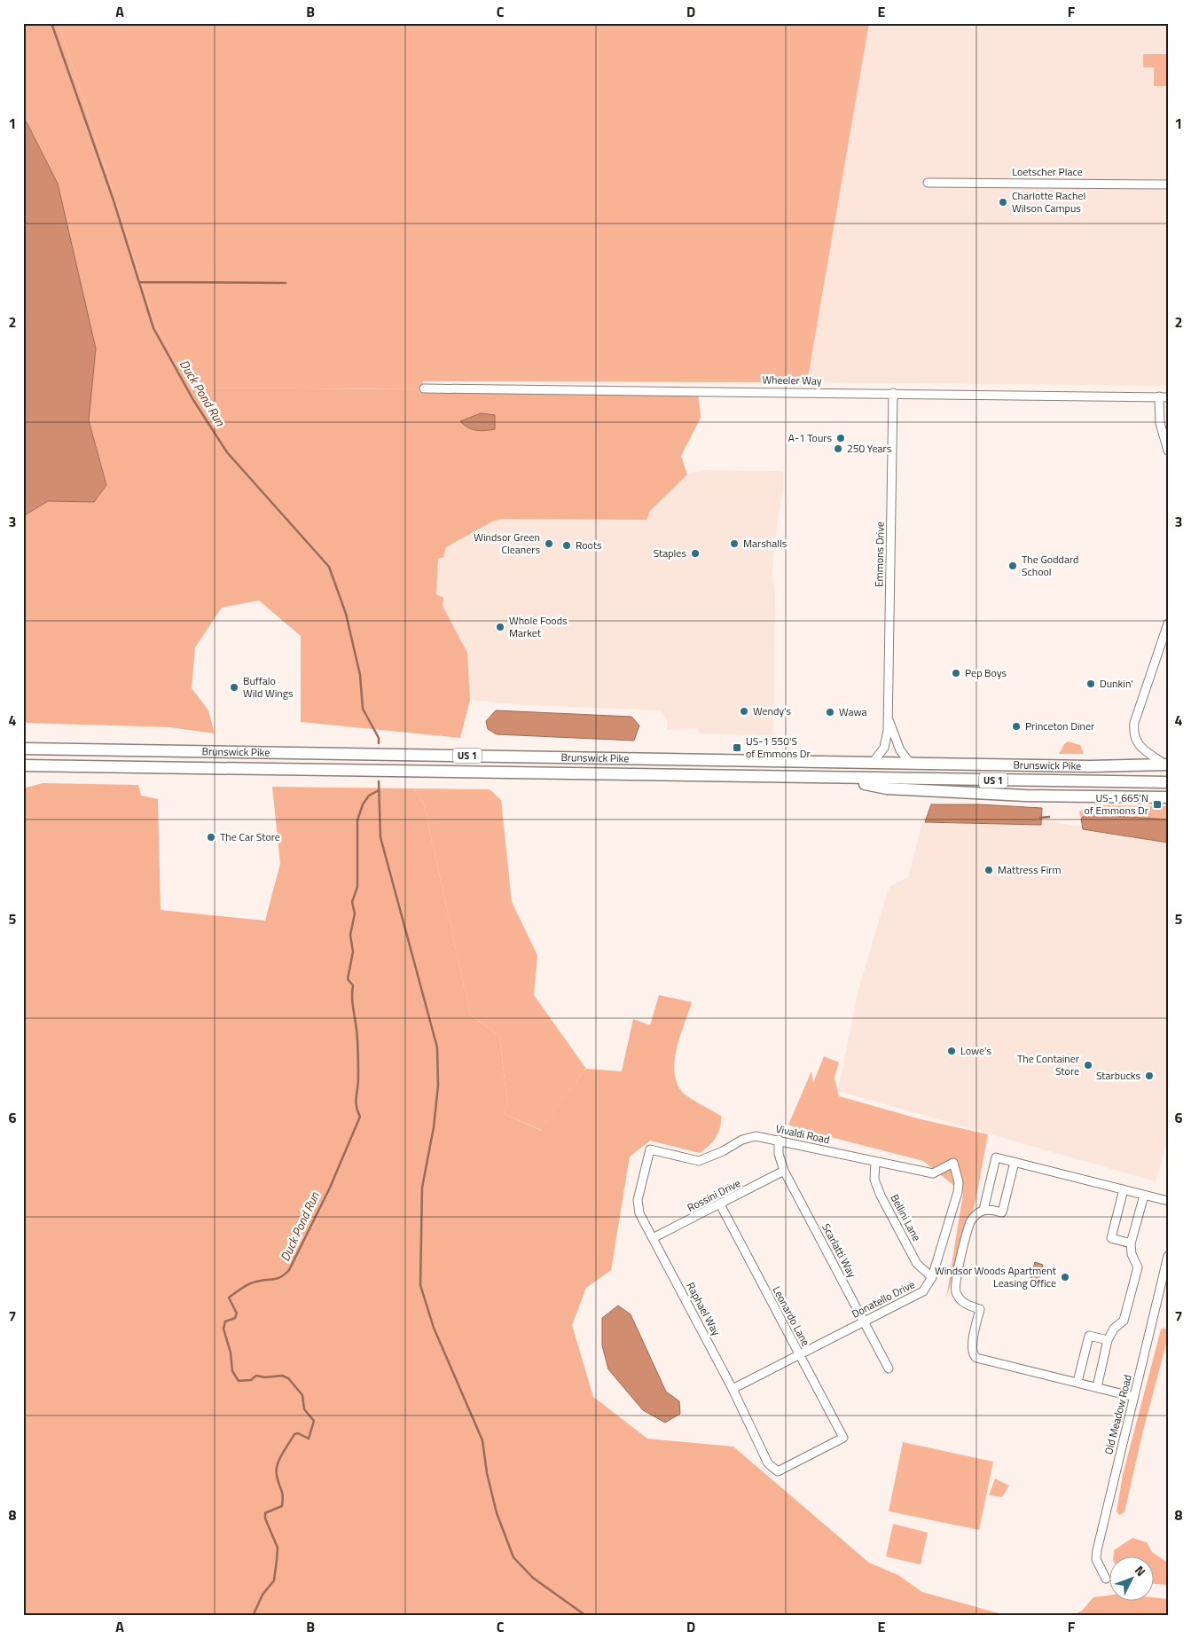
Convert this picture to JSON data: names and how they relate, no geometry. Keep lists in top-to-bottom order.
{
  "streets": {
    "highway": ["Brunswick Pike", "US 1"],
    "street": [
      "Loetscher Place",
      "Wheeler Way",
      "Emmons Drive",
      "Vivaldi Road",
      "Rossini Drive",
      "Bellini Lane",
      "Scarlatti Way",
      "Donatello Drive",
      "Raphael Way",
      "Leonardo Lane",
      "Old Meadow Road"
    ]
  },
  "crossings": [
    ["Wheeler Way", "Emmons Drive"],
    ["Emmons Drive", "Brunswick Pike"],
    ["Vivaldi Road", "Bellini Lane"],
    ["Vivaldi Road", "Scarlatti Way"],
    ["Vivaldi Road", "Donatello Drive"],
    ["Vivaldi Road", "Raphael Way"],
    ["Rossini Drive", "Scarlatti Way"],
    ["Rossini Drive", "Raphael Way"],
    ["Rossini Drive", "Leonardo Lane"],
    ["Bellini Lane", "Donatello Drive"],
    ["Scarlatti Way", "Donatello Drive"],
    ["Donatello Drive", "Raphael Way"],
    ["Donatello Drive", "Leonardo Lane"],
    ["Raphael Way", "Leonardo Lane"]
  ],
  "water": ["Duck Pond Run"],
  "places": {
    "other": [
      "Charlotte Rachel Wilson Campus",
      "A-1 Tours",
      "250 Years",
      "Windsor Green Cleaners",
      "Marshalls",
      "Roots",
      "Staples",
      "The Goddard School",
      "Whole Foods Market",
      "Pep Boys",
      "Dunkin'",
      "Buffalo Wild Wings",
      "Wendy's",
      "Wawa",
      "Princeton Diner",
      "The Car Store",
      "Mattress Firm",
      "Lowe's",
      "The Container Store",
      "Starbucks",
      "Windsor Woods Apartment Leasing Office"
    ],
    "transit": ["US-1 550'S of Emmons Dr", "US-1 665'N of Emmons Dr"]
  },
  "north": "top right",
  "grid": {
    "columns": [
      "A",
      "B",
      "C",
      "D",
      "E",
      "F"
    ],
    "rows": [
      "1",
      "2",
      "3",
      "4",
      "5",
      "6",
      "7",
      "8"
    ]
  }
}
